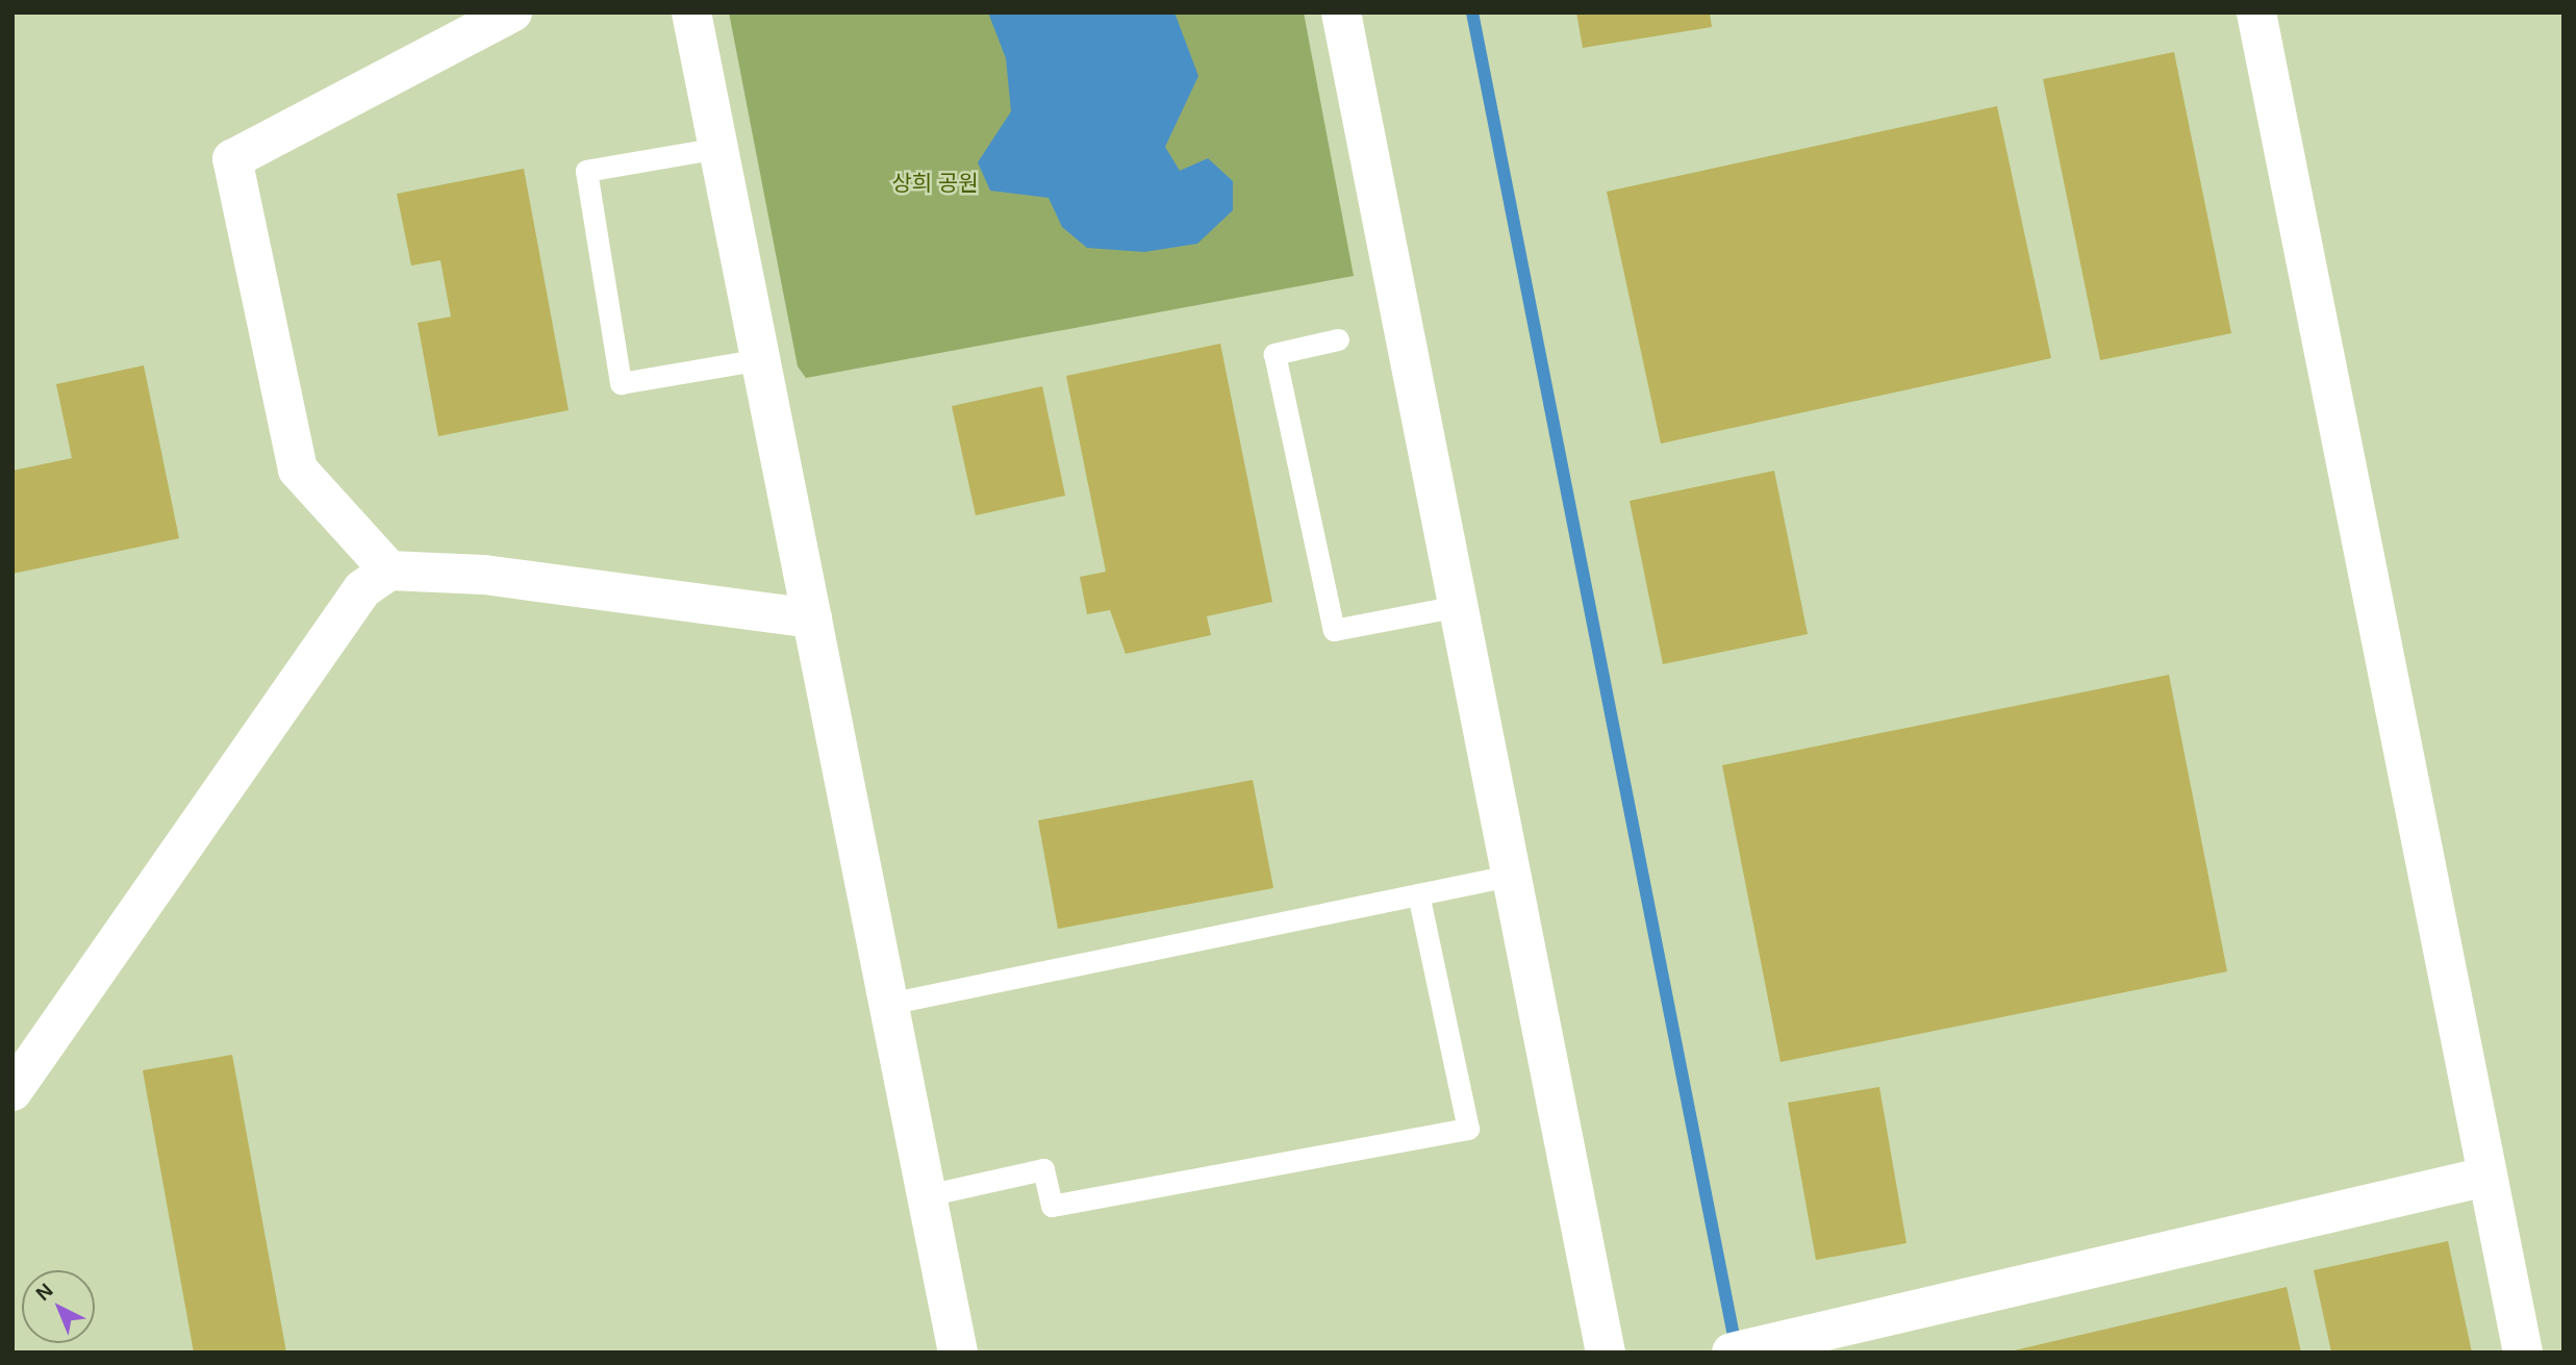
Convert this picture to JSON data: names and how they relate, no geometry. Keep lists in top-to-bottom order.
{
  "parks": ["상희 공원"],
  "north": "top left"
}
